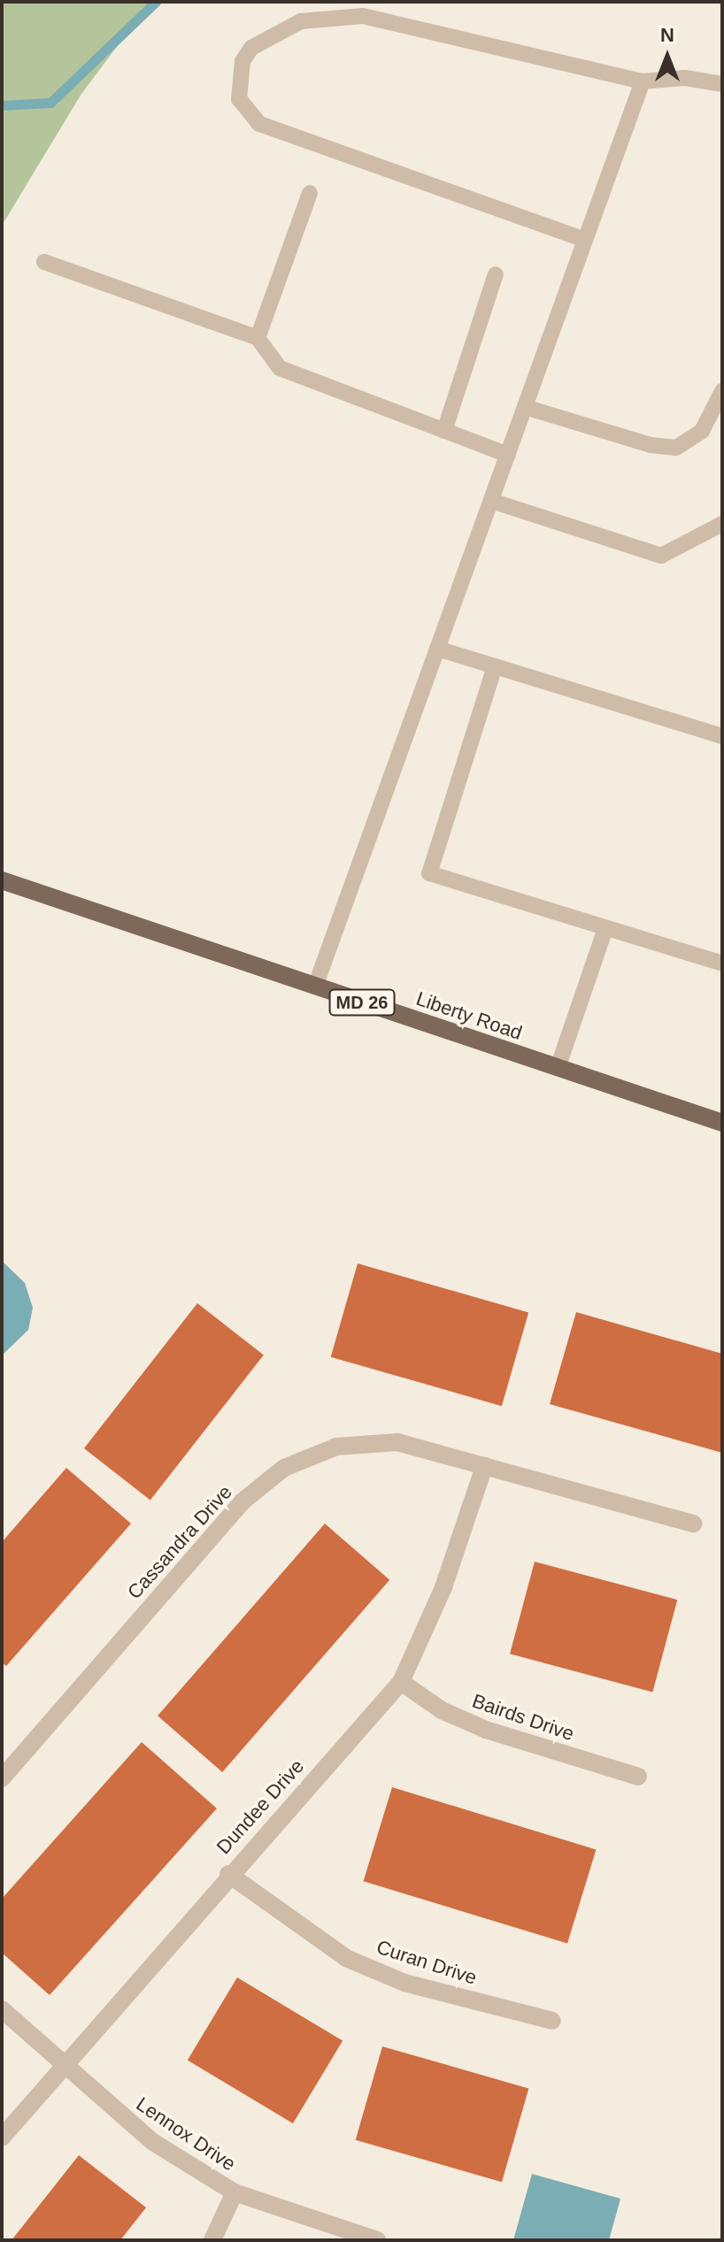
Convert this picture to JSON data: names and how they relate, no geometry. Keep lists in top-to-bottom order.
{
  "streets": {
    "main road": ["MD 26", "Liberty Road"],
    "street": [
      "Cassandra Drive",
      "Bairds Drive",
      "Dundee Drive",
      "Curan Drive",
      "Lennox Drive"
    ]
  },
  "crossings": [
    ["Cassandra Drive", "Dundee Drive"],
    ["Bairds Drive", "Dundee Drive"],
    ["Dundee Drive", "Curan Drive"],
    ["Dundee Drive", "Lennox Drive"]
  ],
  "north": "top"
}
